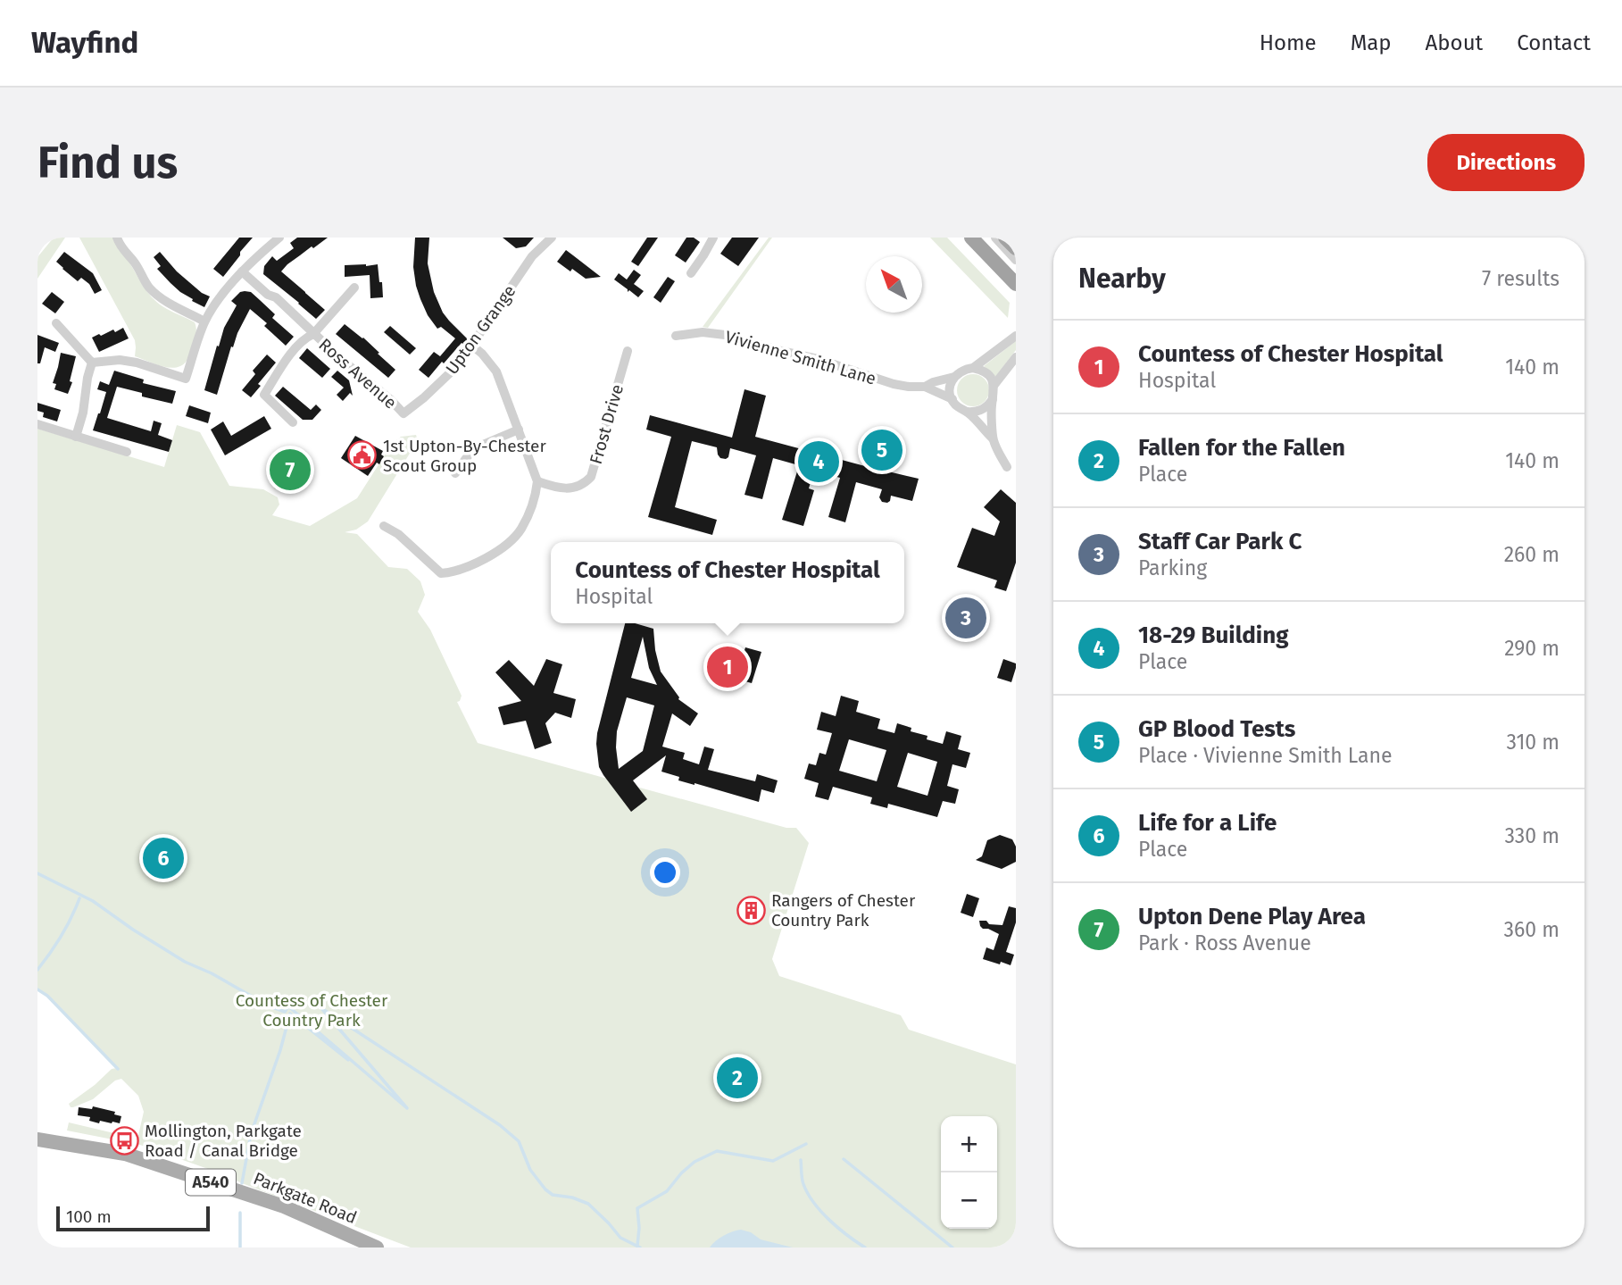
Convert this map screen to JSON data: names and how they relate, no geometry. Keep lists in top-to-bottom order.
{
  "streets": {
    "main road": ["A540", "Parkgate Road"],
    "street": [
      "Upton Grange",
      "Vivienne Smith Lane",
      "Ross Avenue",
      "Frost Drive"
    ]
  },
  "crossings": [
    ["Upton Grange", "Ross Avenue"]
  ],
  "parks": ["Countess of Chester Country Park"],
  "places": {
    "public building": ["1st Upton-By-Chester Scout Group"],
    "building": ["Rangers of Chester Country Park"],
    "bus stop": ["Mollington, Parkgate Road / Canal Bridge"]
  },
  "scale_bar": "100 m",
  "north": "top left",
  "page": {
    "header": "Wayfind",
    "nav": [
      "Home",
      "Map",
      "About",
      "Contact"
    ],
    "buttons": "Directions",
    "title": "Find us",
    "heading": ["Nearby", "7 results"],
    "list": [
      {
        "mark": "1",
        "name": "Countess of Chester Hospital",
        "note": "Hospital",
        "value": "140 m"
      },
      {
        "mark": "2",
        "name": "Fallen for the Fallen",
        "note": "Place",
        "value": "140 m"
      },
      {
        "mark": "3",
        "name": "Staff Car Park C",
        "note": "Parking",
        "value": "260 m"
      },
      {
        "mark": "4",
        "name": "18-29 Building",
        "note": "Place",
        "value": "290 m"
      },
      {
        "mark": "5",
        "name": "GP Blood Tests",
        "note": "Place · Vivienne Smith Lane",
        "value": "310 m"
      },
      {
        "mark": "6",
        "name": "Life for a Life",
        "note": "Place",
        "value": "330 m"
      },
      {
        "mark": "7",
        "name": "Upton Dene Play Area",
        "note": "Park · Ross Avenue",
        "value": "360 m"
      }
    ],
    "pins": [
      "5",
      "4",
      "7",
      "3",
      "1",
      "6",
      "2"
    ],
    "popup": ["Countess of Chester Hospital", "Hospital"],
    "map_buttons": ["+", "−"],
    "scale": "100 m"
  }
}
